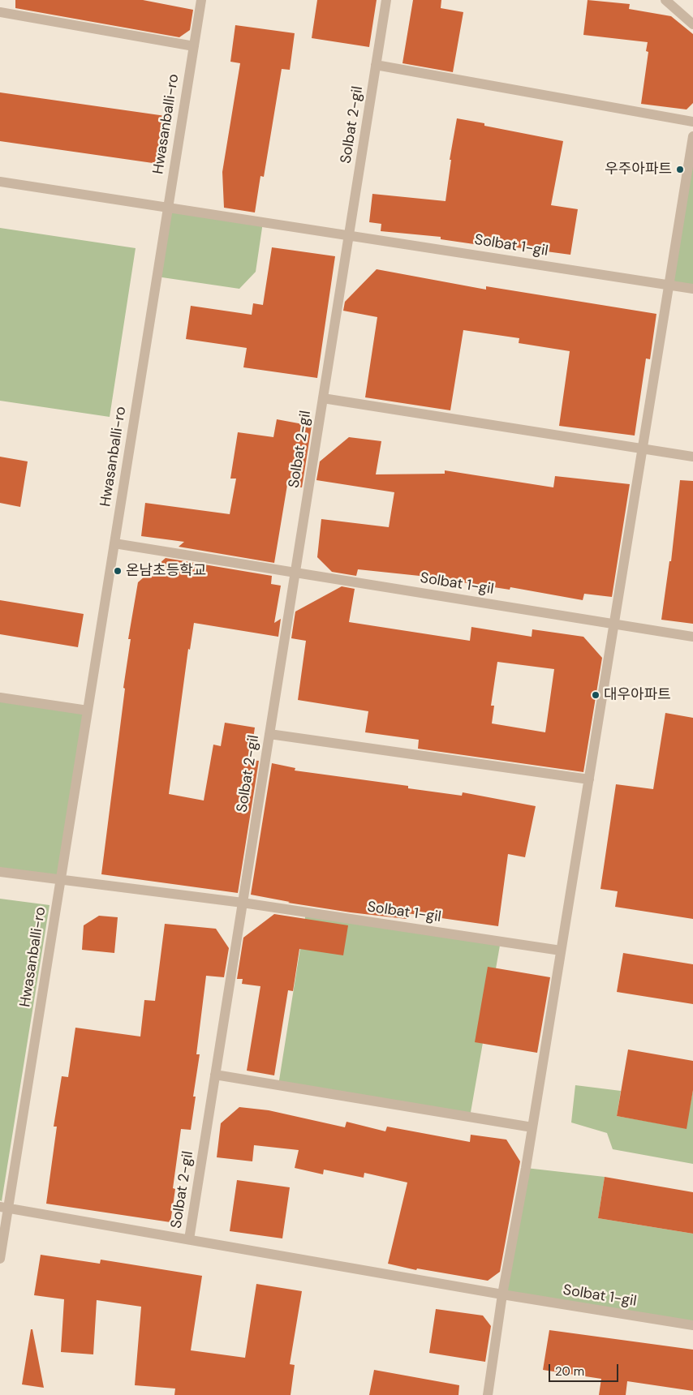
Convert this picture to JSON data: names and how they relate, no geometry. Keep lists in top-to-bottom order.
{
  "streets": {
    "street": ["Hwasanballi-ro", "Solbat 2-gil", "Solbat 1-gil"]
  },
  "crossings": [
    ["Hwasanballi-ro", "Solbat 1-gil"],
    ["Solbat 2-gil", "Solbat 1-gil"]
  ],
  "places": ["우주아파트", "온남초등학교", "대우아파트"],
  "scale_bar": "20 m"
}
